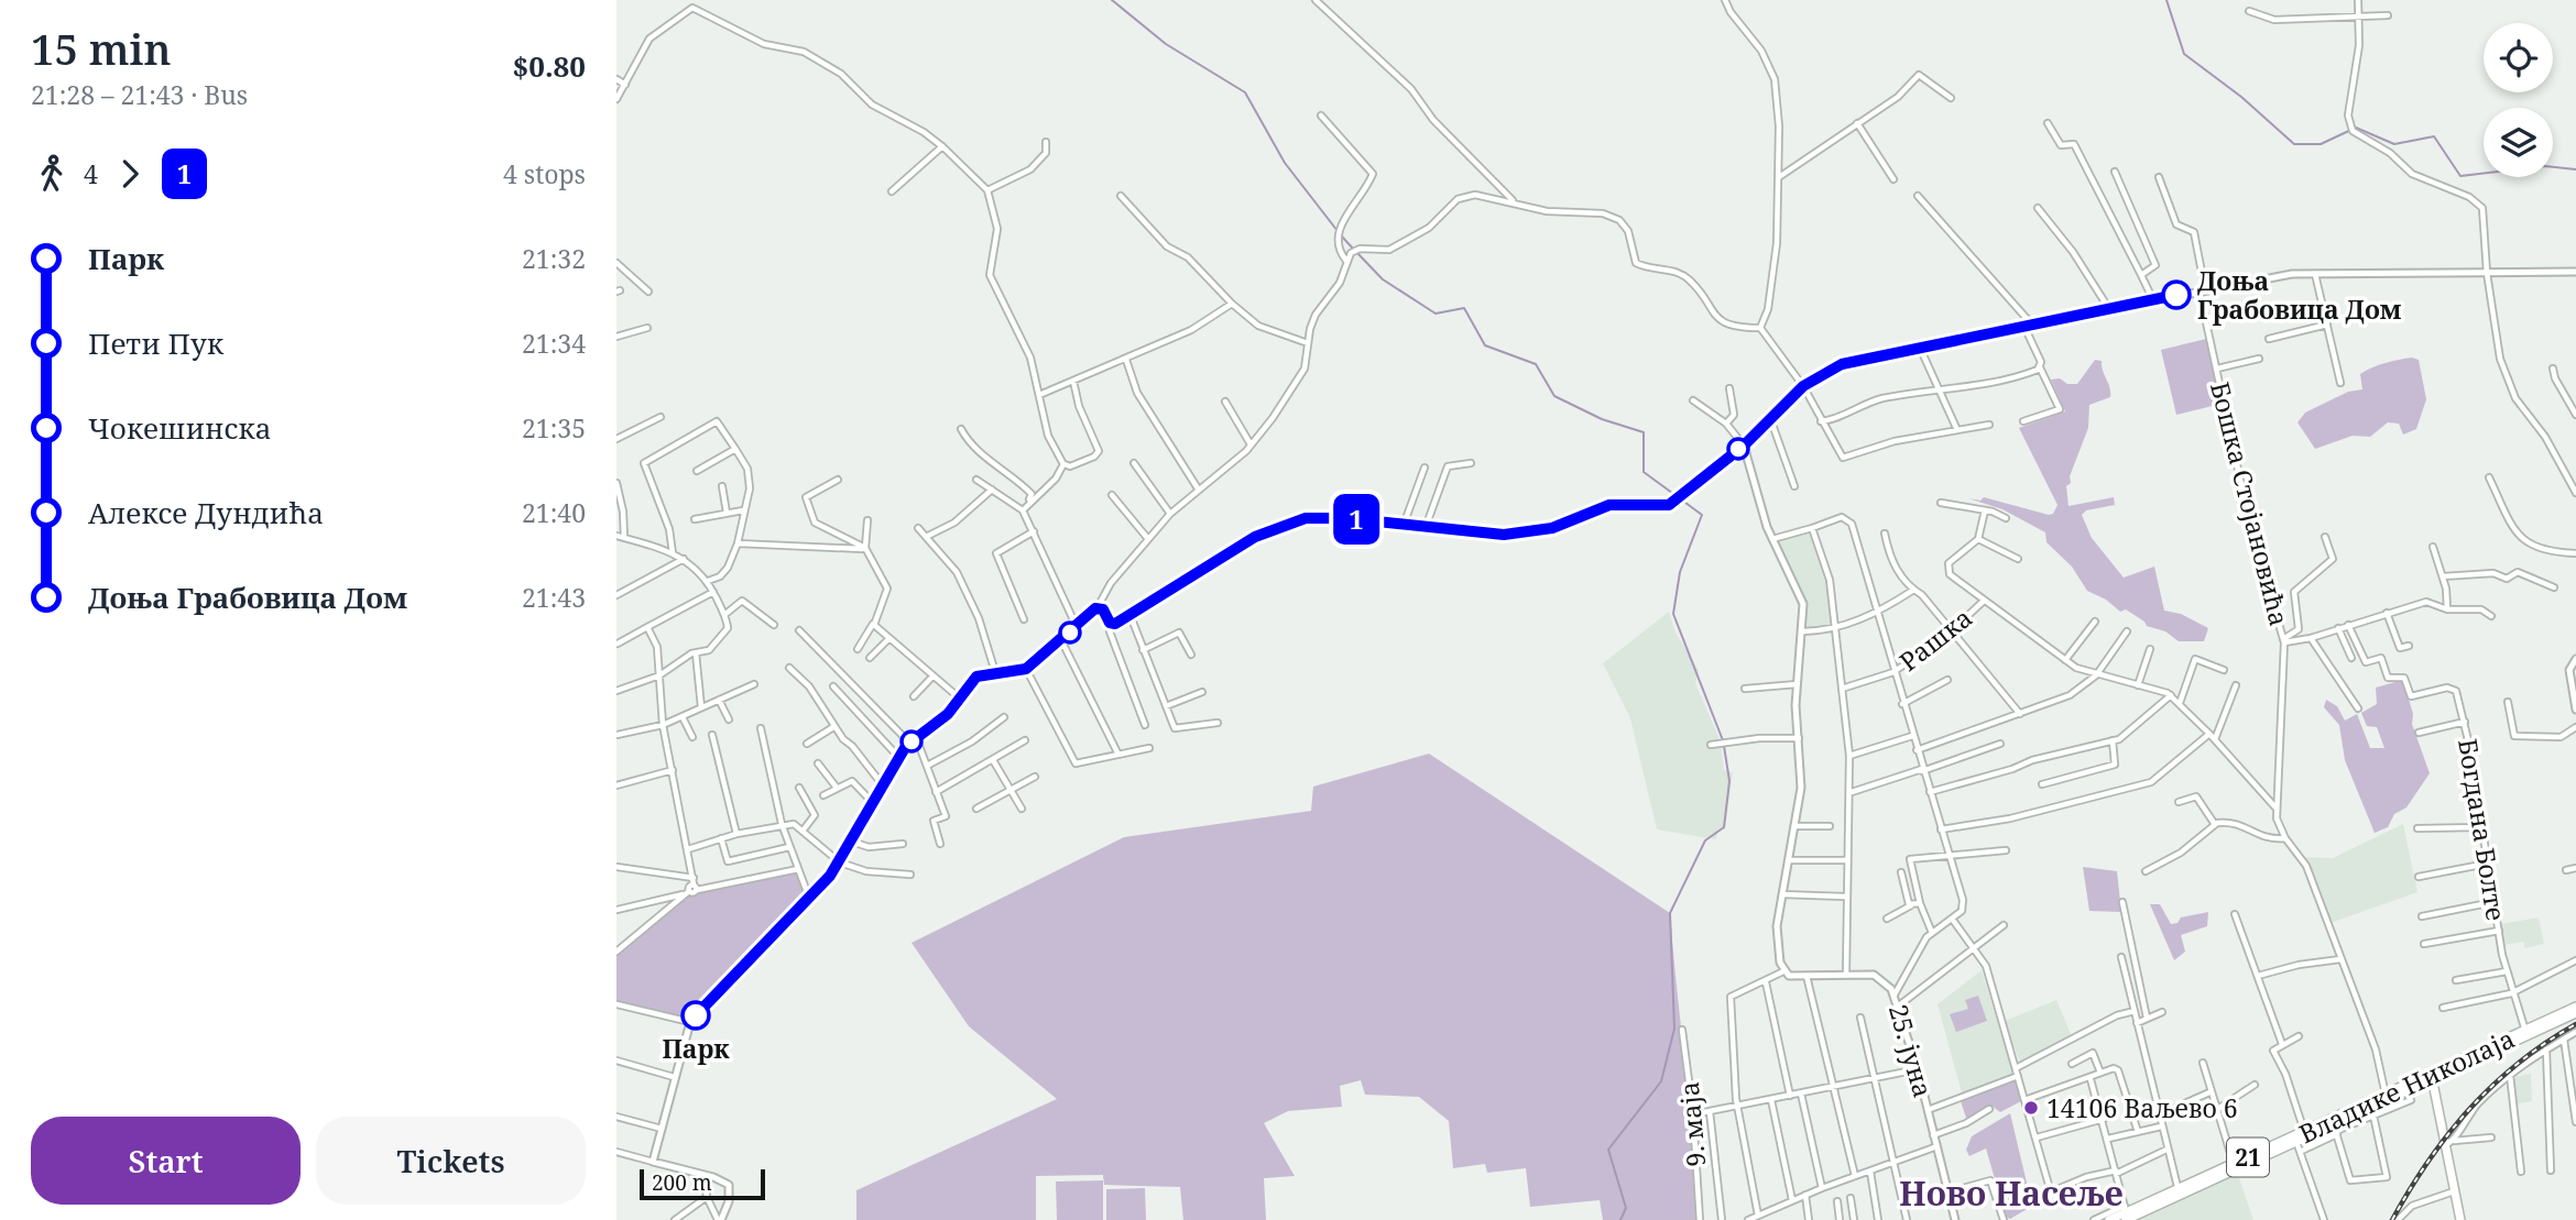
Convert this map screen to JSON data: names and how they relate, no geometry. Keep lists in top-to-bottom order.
{
  "streets": {
    "main road": ["Владике Николаја", "21"],
    "street": [
      "Бошка Стојановића",
      "Рашка",
      "Богдана Болте",
      "25. јуна",
      "9. маја"
    ]
  },
  "crossings": [
    ["Бошка Стојановића", "Владике Николаја"],
    ["Богдана Болте", "Владике Николаја"]
  ],
  "districts": ["Ново Насеље"],
  "places": ["Доња Грабовица Дом", "Парк", "14106 Ваљево 6"],
  "lines": ["bus line 1"],
  "scale_bar": "200 m",
  "page": {
    "heading": ["15 min", "21:28 – 21:43 · Bus", "$0.80"],
    "on_map": "1",
    "legs": ["4", "1", "4 stops"],
    "list": [
      {
        "name": "Парк",
        "value": "21:32"
      },
      {
        "name": "Пети Пук",
        "value": "21:34"
      },
      {
        "name": "Чокешинска",
        "value": "21:35"
      },
      {
        "name": "Алексе Дундића",
        "value": "21:40"
      },
      {
        "name": "Доња Грабовица Дом",
        "value": "21:43"
      }
    ],
    "buttons": ["Start", "Tickets"],
    "scale": "200 m"
  }
}
